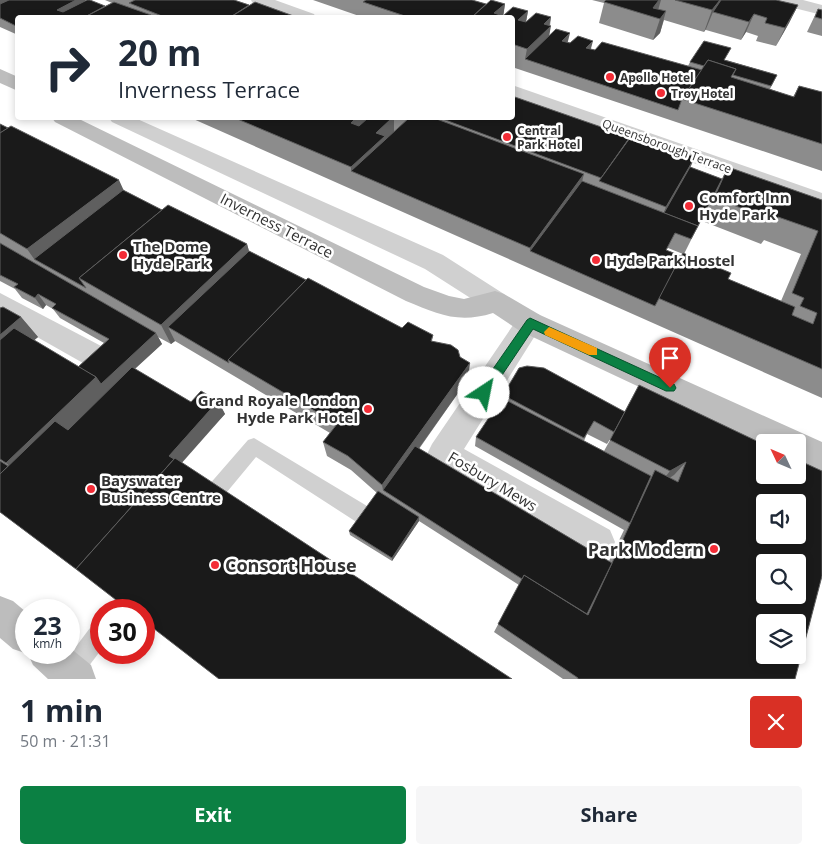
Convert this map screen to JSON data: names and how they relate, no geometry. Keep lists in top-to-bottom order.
{
  "streets": {
    "main road": ["Inverness Terrace"],
    "street": ["Queensborough Terrace", "Fosbury Mews"]
  },
  "crossings": [
    ["Inverness Terrace", "Fosbury Mews"]
  ],
  "places": [
    "Apollo Hotel",
    "Troy Hotel",
    "Central Park Hotel",
    "Comfort Inn Hyde Park",
    "The Dome Hyde Park",
    "Hyde Park Hostel",
    "Grand Royale London Hyde Park Hotel",
    "Bayswater Business Centre",
    "Park Modern",
    "Consort House"
  ],
  "north": "top left",
  "page": {
    "turn": ["20 m", "Inverness Terrace"],
    "speed": "23 km/h",
    "limit": "30",
    "heading": ["1 min", "50 m · 21:31"],
    "buttons": ["Exit", "Share"]
  }
}
